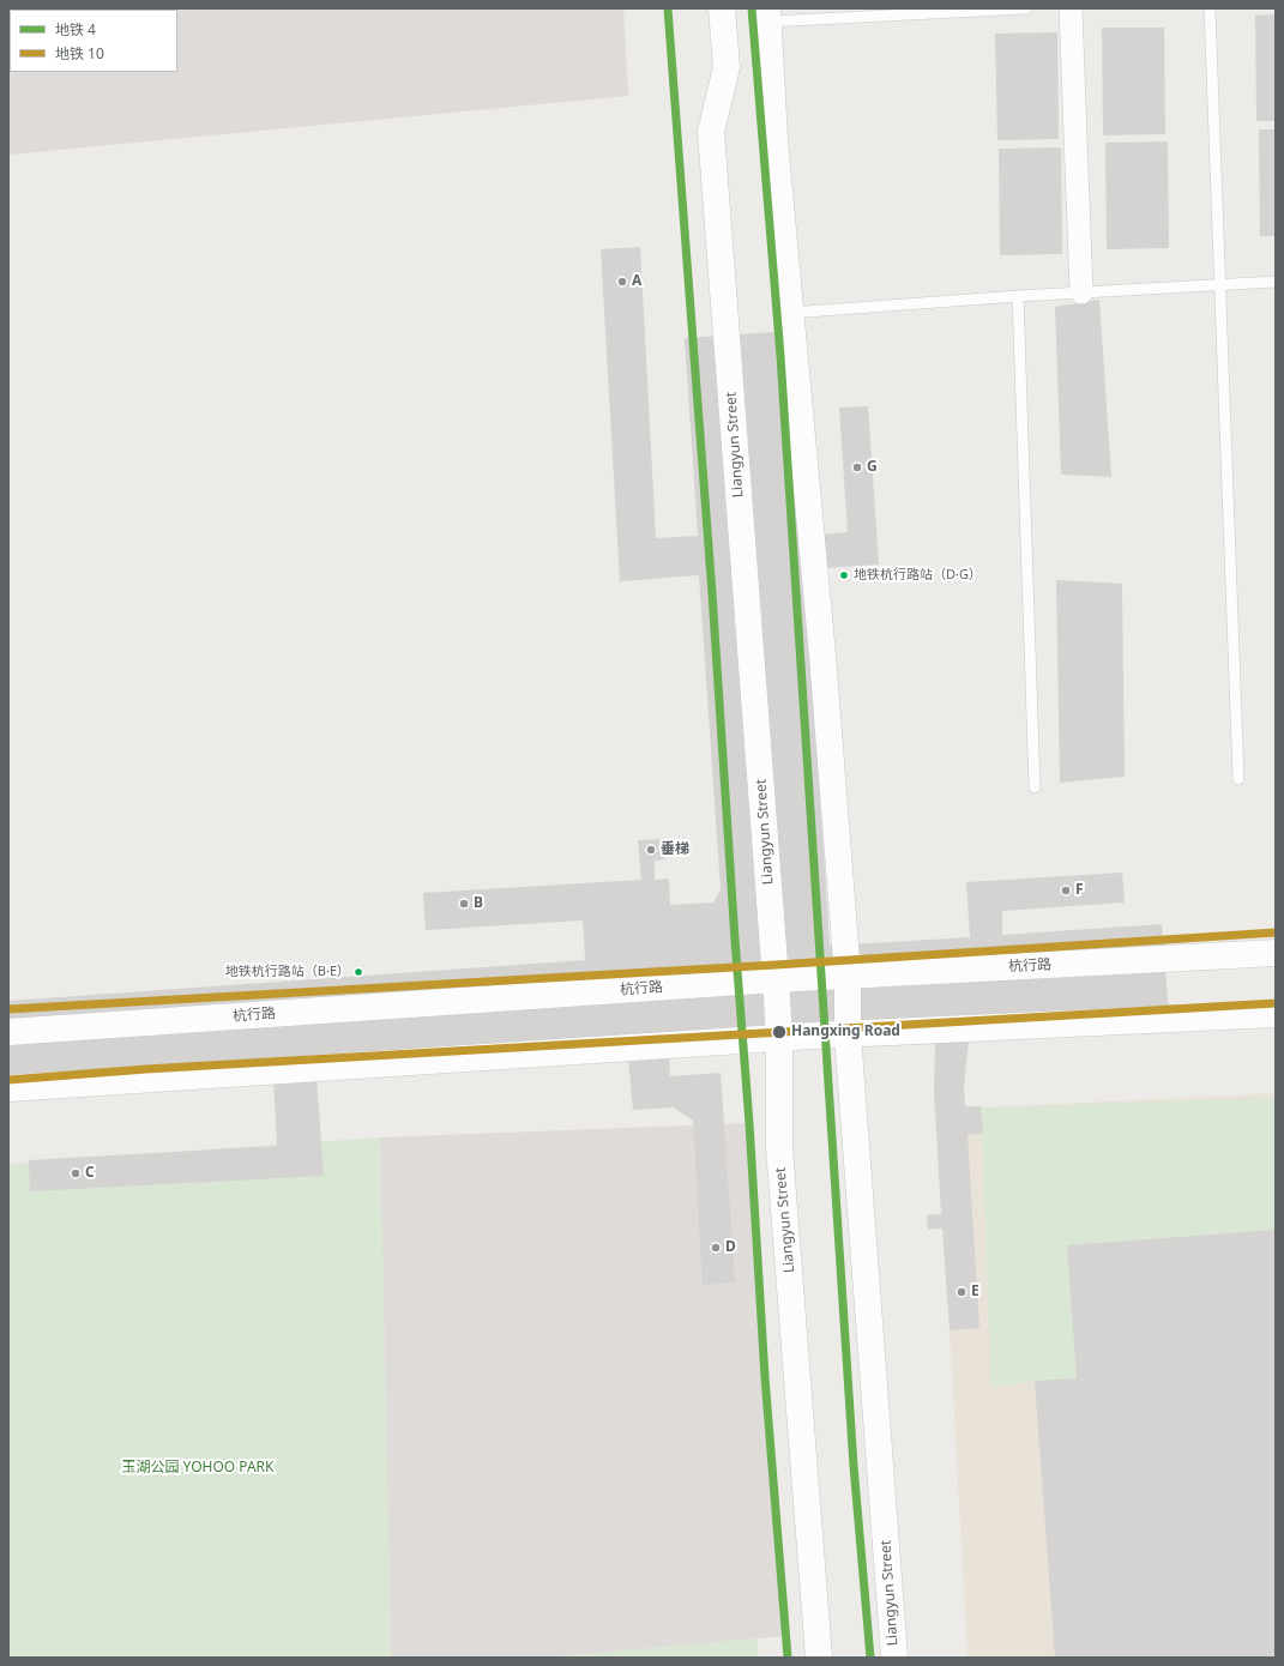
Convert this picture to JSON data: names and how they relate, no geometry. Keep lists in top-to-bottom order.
{
  "streets": {
    "main road": ["Liangyun Street", "杭行路"]
  },
  "crossings": [
    ["Liangyun Street", "杭行路"]
  ],
  "parks": ["玉湖公园 YOHOO PARK"],
  "places": [
    "A",
    "G",
    "地铁杭行路站（D·G）",
    "垂梯",
    "F",
    "B",
    "地铁杭行路站（B·E）",
    "Hangxing Road",
    "C",
    "D",
    "E"
  ],
  "lines": ["metro line 4", "metro line 10"],
  "legend": ["地铁 4", "地铁 10"]
}
